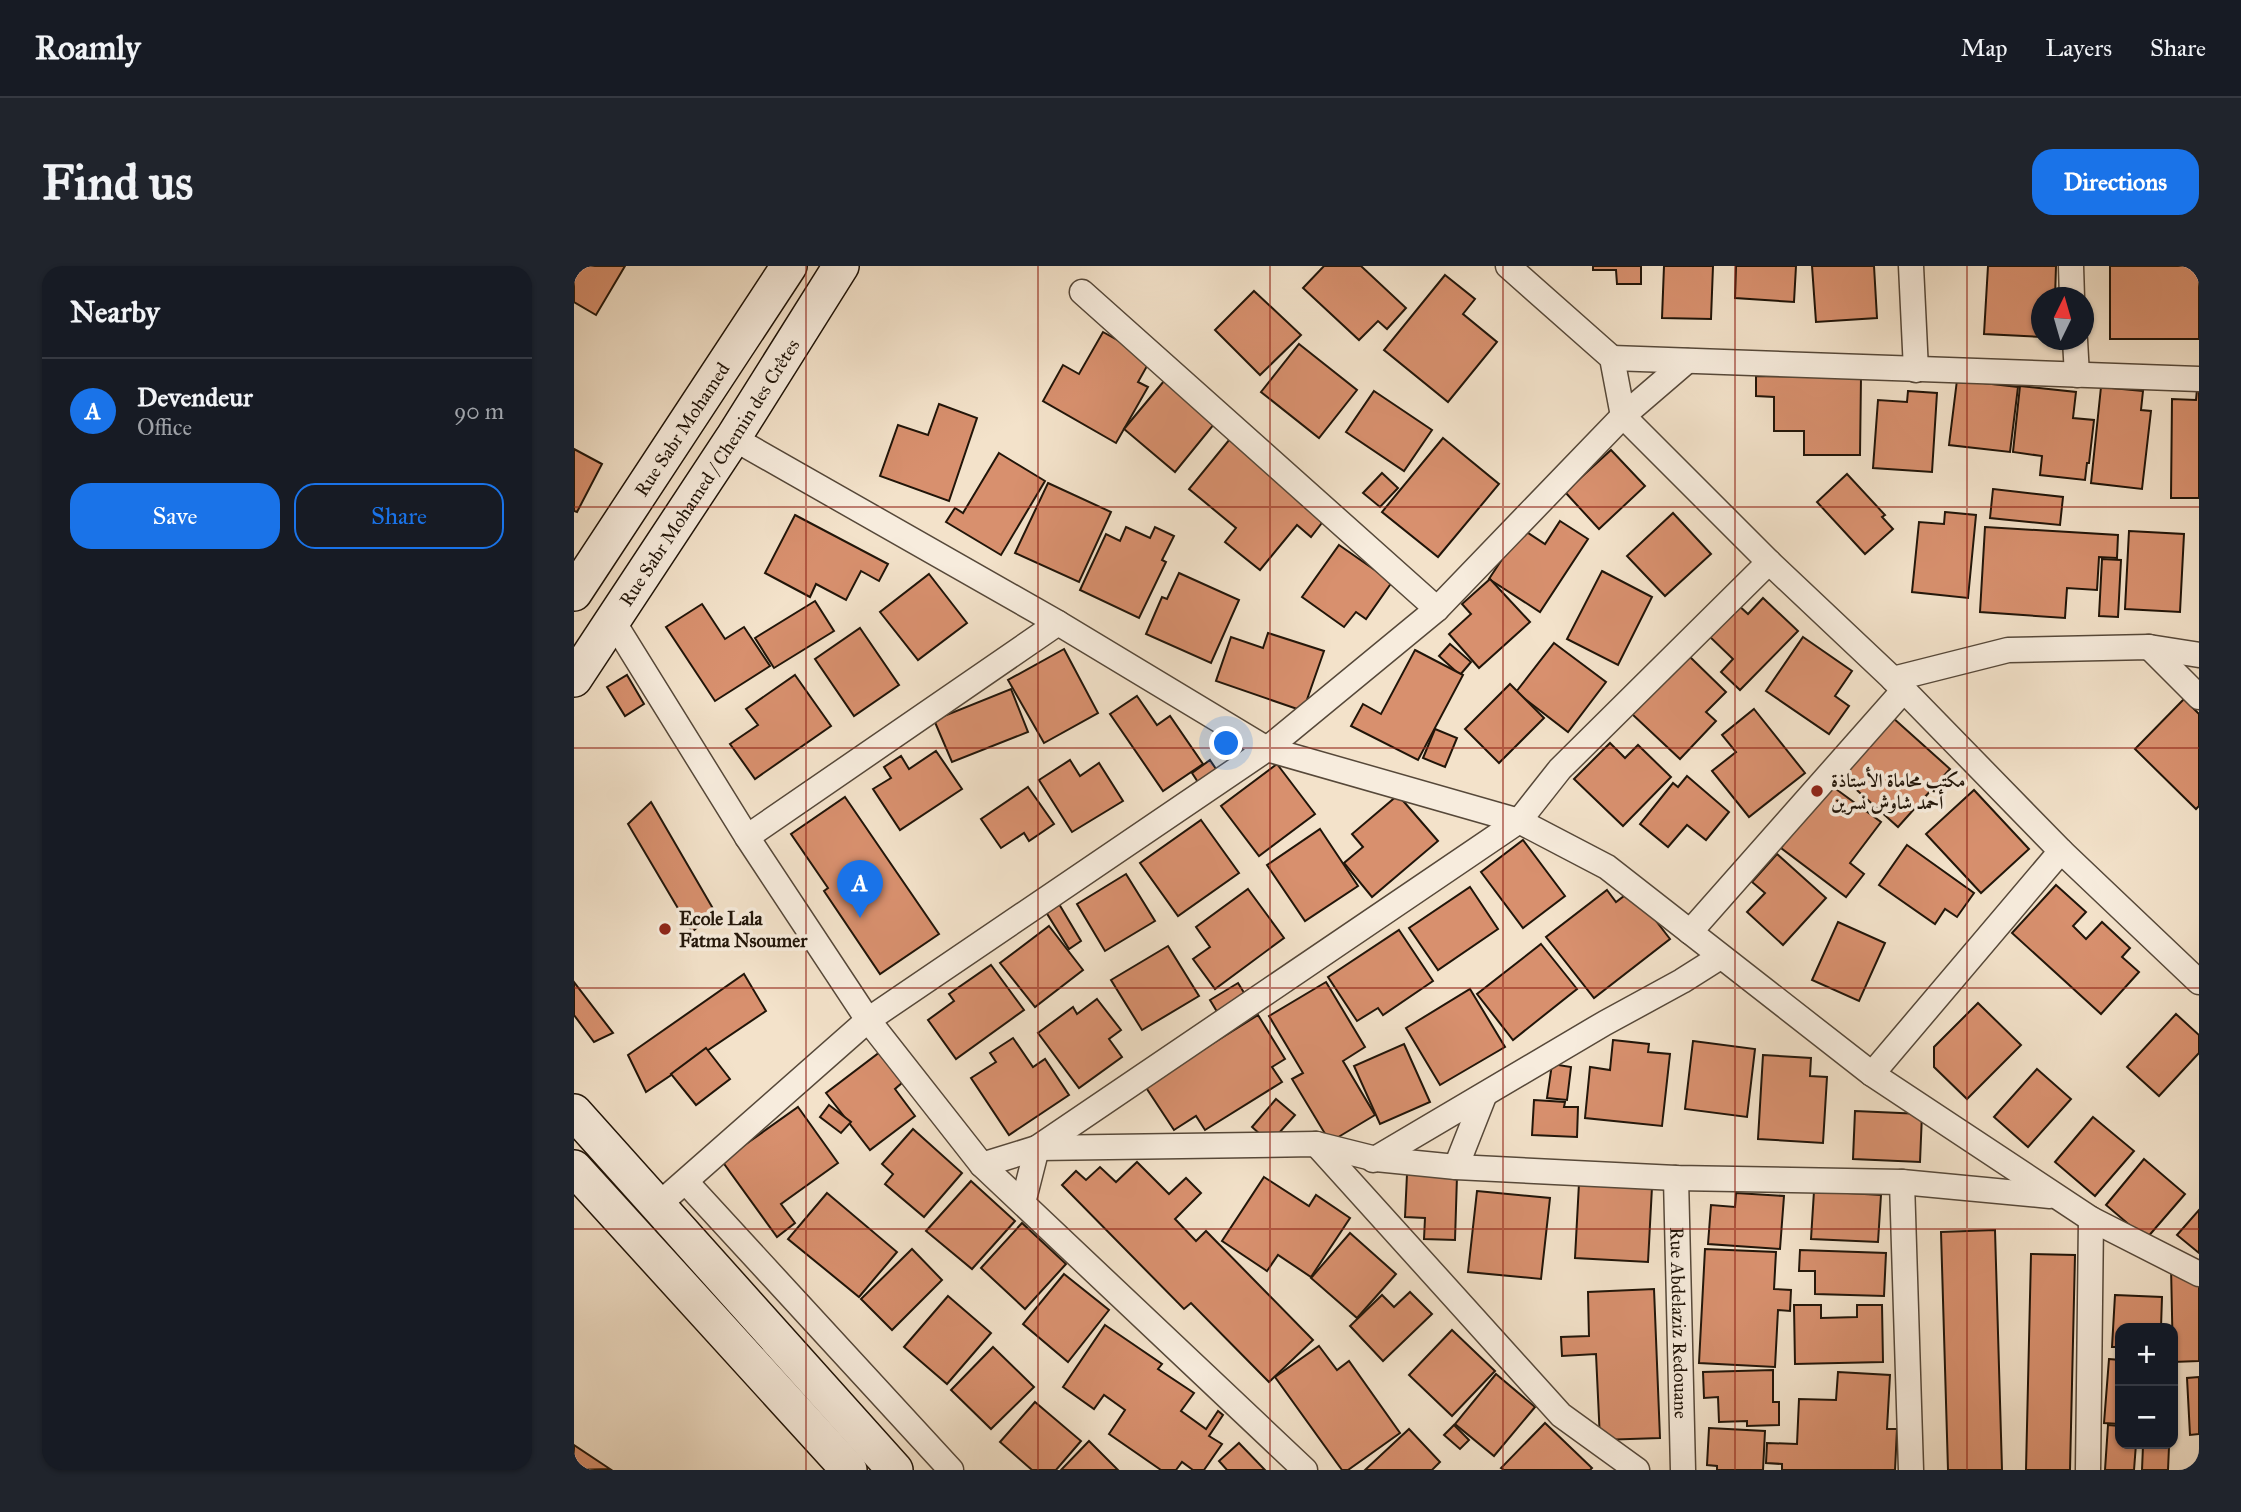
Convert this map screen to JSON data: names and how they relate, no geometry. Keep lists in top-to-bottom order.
{
  "streets": {
    "main road": ["Rue Sabr Mohamed", "Rue Sabr Mohamed / Chemin des Crêtes"],
    "street": ["Rue Abdelaziz Redouane"]
  },
  "places": ["مكتب محاماة الأستاذة أحمد شاوش نسرين", "Ecole Lala Fatma Nsoumer"],
  "north": "top",
  "page": {
    "header": "Roamly",
    "nav": ["Map", "Layers", "Share"],
    "buttons": [
      "Directions",
      ["Save", "Share"]
    ],
    "title": "Find us",
    "heading": "Nearby",
    "list": [
      {
        "mark": "A",
        "name": "Devendeur",
        "note": "Office",
        "value": "90 m"
      }
    ],
    "pins": "A",
    "map_buttons": ["+", "−"]
  }
}
